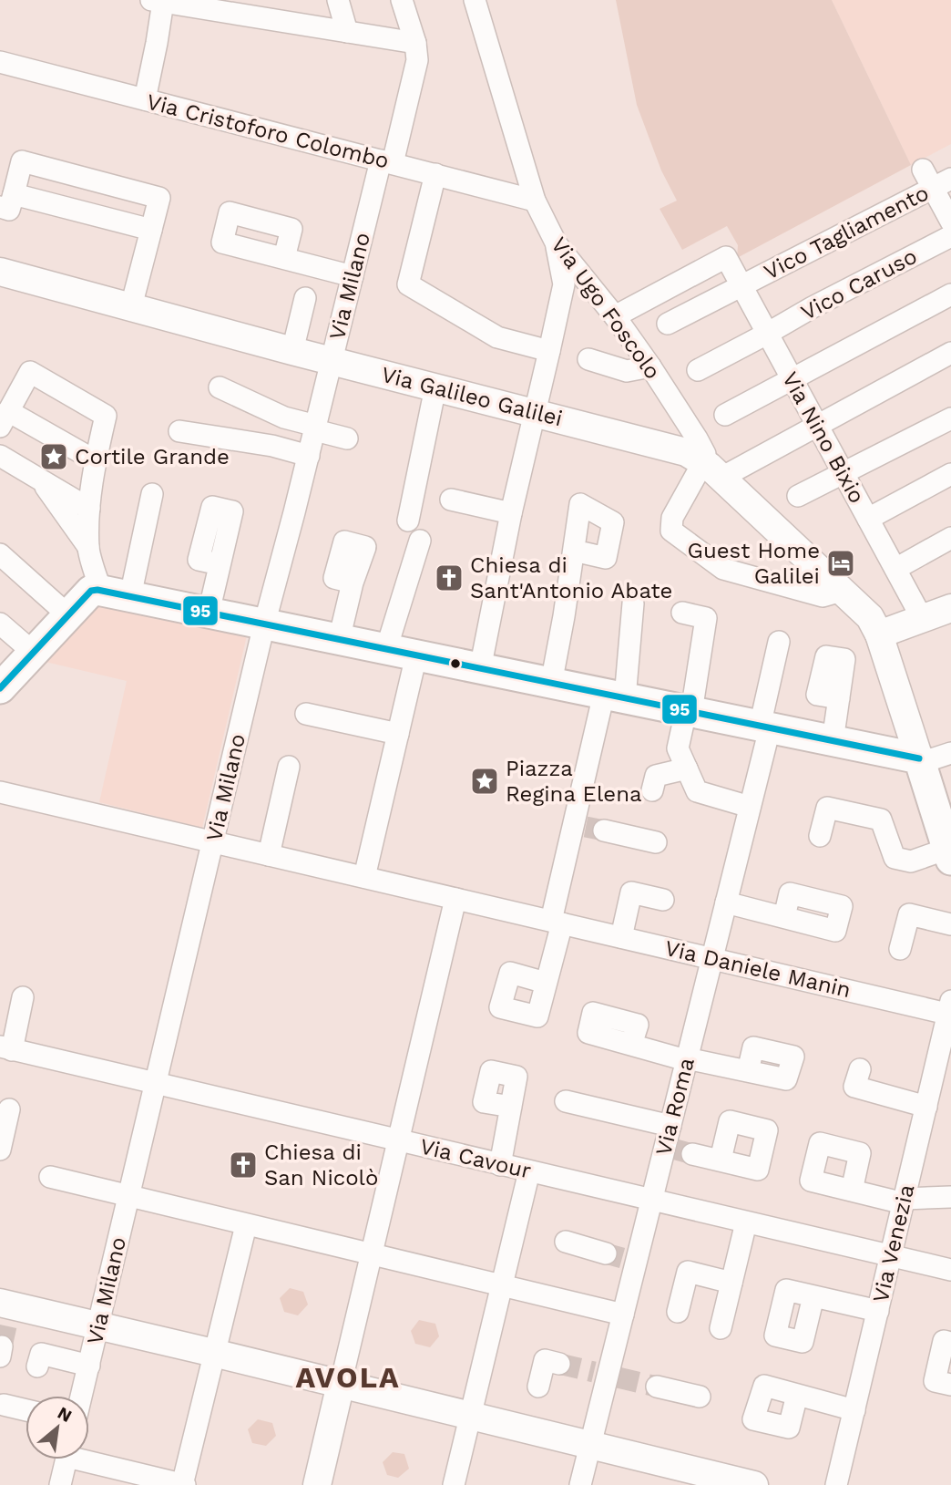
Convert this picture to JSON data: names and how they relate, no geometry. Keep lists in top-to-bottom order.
{
  "streets": {
    "street": [
      "Via Cristoforo Colombo",
      "Vico Tagliamento",
      "Vico Caruso",
      "Via Milano",
      "Via Ugo Foscolo",
      "Via Galileo Galilei",
      "Via Nino Bixio",
      "Via Daniele Manin",
      "Via Roma",
      "Via Cavour",
      "Via Venezia"
    ]
  },
  "crossings": [
    ["Via Cristoforo Colombo", "Via Milano"],
    ["Via Cristoforo Colombo", "Via Ugo Foscolo"],
    ["Vico Tagliamento", "Via Nino Bixio"],
    ["Vico Caruso", "Via Nino Bixio"],
    ["Via Milano", "Via Galileo Galilei"],
    ["Via Milano", "Via Cavour"],
    ["Via Ugo Foscolo", "Via Galileo Galilei"],
    ["Via Ugo Foscolo", "Via Nino Bixio"],
    ["Via Daniele Manin", "Via Roma"],
    ["Via Daniele Manin", "Via Venezia"],
    ["Via Roma", "Via Cavour"],
    ["Via Cavour", "Via Venezia"]
  ],
  "districts": ["AVOLA"],
  "places": {
    "place": ["Cortile Grande", "Piazza Regina Elena"],
    "hotel": ["Guest Home Galilei"],
    "church": ["Chiesa di Sant'Antonio Abate", "Chiesa di San Nicolò"]
  },
  "lines": ["transit line 95"],
  "north": "top right"
}
